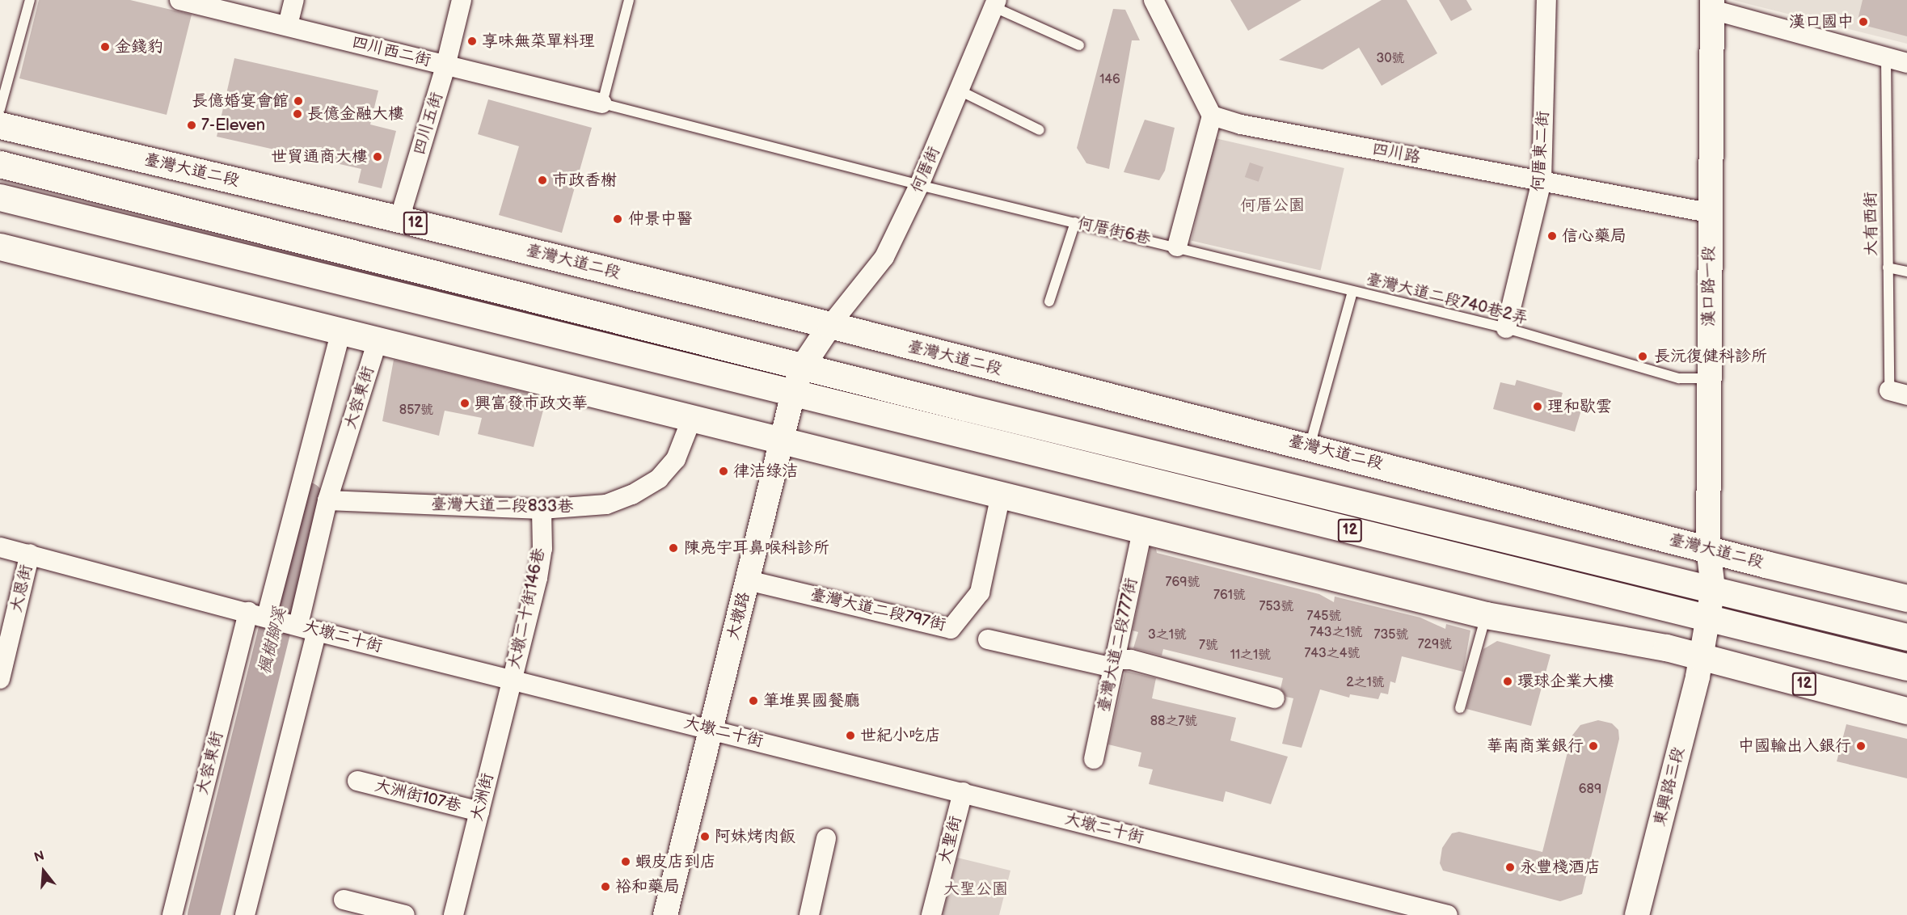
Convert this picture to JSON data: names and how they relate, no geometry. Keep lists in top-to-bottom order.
{
  "streets": {
    "main road": ["臺灣大道二段", "12"],
    "street": [
      "四川西二街",
      "四川五街",
      "何厝東二街",
      "四川路",
      "何厝街",
      "漢口路一段",
      "大容東街",
      "臺灣大道二段833巷",
      "大恩街",
      "大墩二十街146巷",
      "臺灣大道二段797街",
      "大墩路",
      "大墩二十街",
      "臺灣大道二段777街",
      "東興路三段",
      "大洲街107巷",
      "大洲街",
      "大聖街"
    ],
    "lane": ["大有西街", "何厝街6巷", "臺灣大道二段740巷2弄"]
  },
  "crossings": [
    ["四川西二街", "四川五街"],
    ["四川西二街", "何厝街6巷"],
    ["四川五街", "臺灣大道二段"],
    ["何厝東二街", "四川路"],
    ["何厝東二街", "臺灣大道二段740巷2弄"],
    ["四川路", "漢口路一段"],
    ["何厝街", "臺灣大道二段"],
    ["何厝街", "何厝街6巷"],
    ["何厝街", "大墩路"],
    ["臺灣大道二段", "漢口路一段"],
    ["臺灣大道二段", "大墩路"],
    ["12", "漢口路一段"],
    ["12", "大容東街"],
    ["12", "臺灣大道二段833巷"],
    ["12", "臺灣大道二段797街"],
    ["12", "大墩路"],
    ["12", "臺灣大道二段777街"],
    ["12", "東興路三段"],
    ["何厝街6巷", "臺灣大道二段740巷2弄"],
    ["漢口路一段", "臺灣大道二段740巷2弄"],
    ["漢口路一段", "東興路三段"],
    ["大容東街", "臺灣大道二段833巷"],
    ["大容東街", "大墩二十街"],
    ["臺灣大道二段833巷", "大墩二十街146巷"],
    ["大恩街", "大墩二十街"],
    ["大墩二十街146巷", "大墩二十街"],
    ["大墩二十街146巷", "大洲街"],
    ["臺灣大道二段797街", "大墩路"],
    ["大墩路", "大墩二十街"],
    ["大墩二十街", "大洲街"],
    ["大墩二十街", "大聖街"],
    ["大洲街107巷", "大洲街"]
  ],
  "water": ["楓樹腳溪"],
  "parks": ["何厝公園", "大聖公園"],
  "places": [
    "漢口國中",
    "享味無菜單料理",
    "金錢豹",
    "長億婚宴會館",
    "長億金融大樓",
    "7-Eleven",
    "世貿通商大樓",
    "市政香榭",
    "仲景中醫",
    "信心藥局",
    "長沅復健科診所",
    "興富發市政文華",
    "理和歇雲",
    "律洁绿洁",
    "陳亮宇耳鼻喉科診所",
    "環球企業大樓",
    "筆堆異國餐廳",
    "世紀小吃店",
    "華南商業銀行",
    "中國輸出入銀行",
    "阿妹烤肉飯",
    "蝦皮店到店",
    "永豐棧酒店",
    "裕和藥局"
  ],
  "house_numbers": [
    "30號",
    "146",
    "857號",
    "769號",
    "761號",
    "753號",
    "745號",
    "743之1號",
    "3之1號",
    "735號",
    "729號",
    "7號",
    "743之4號",
    "11之1號",
    "2之1號",
    "88之7號",
    "689"
  ],
  "north": "top"
}
